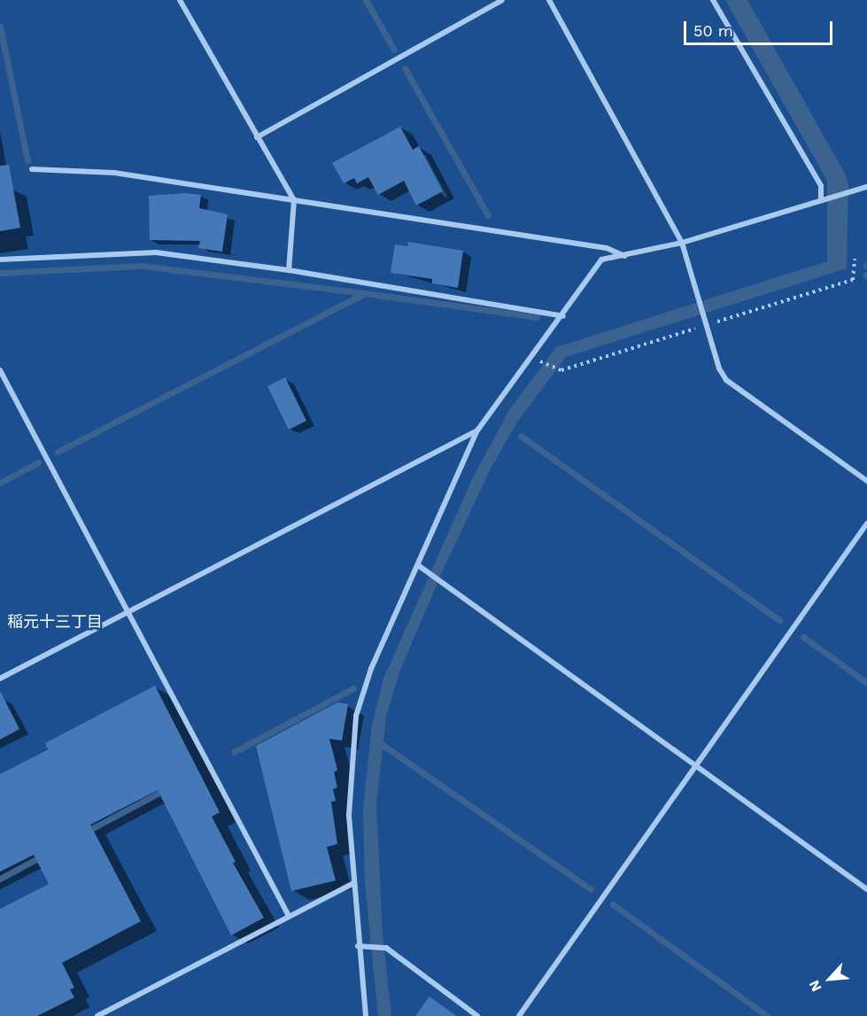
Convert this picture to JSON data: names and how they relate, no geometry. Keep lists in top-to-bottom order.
{
  "districts": ["稲元十三丁目"],
  "scale_bar": "50 m",
  "north": "bottom left"
}
